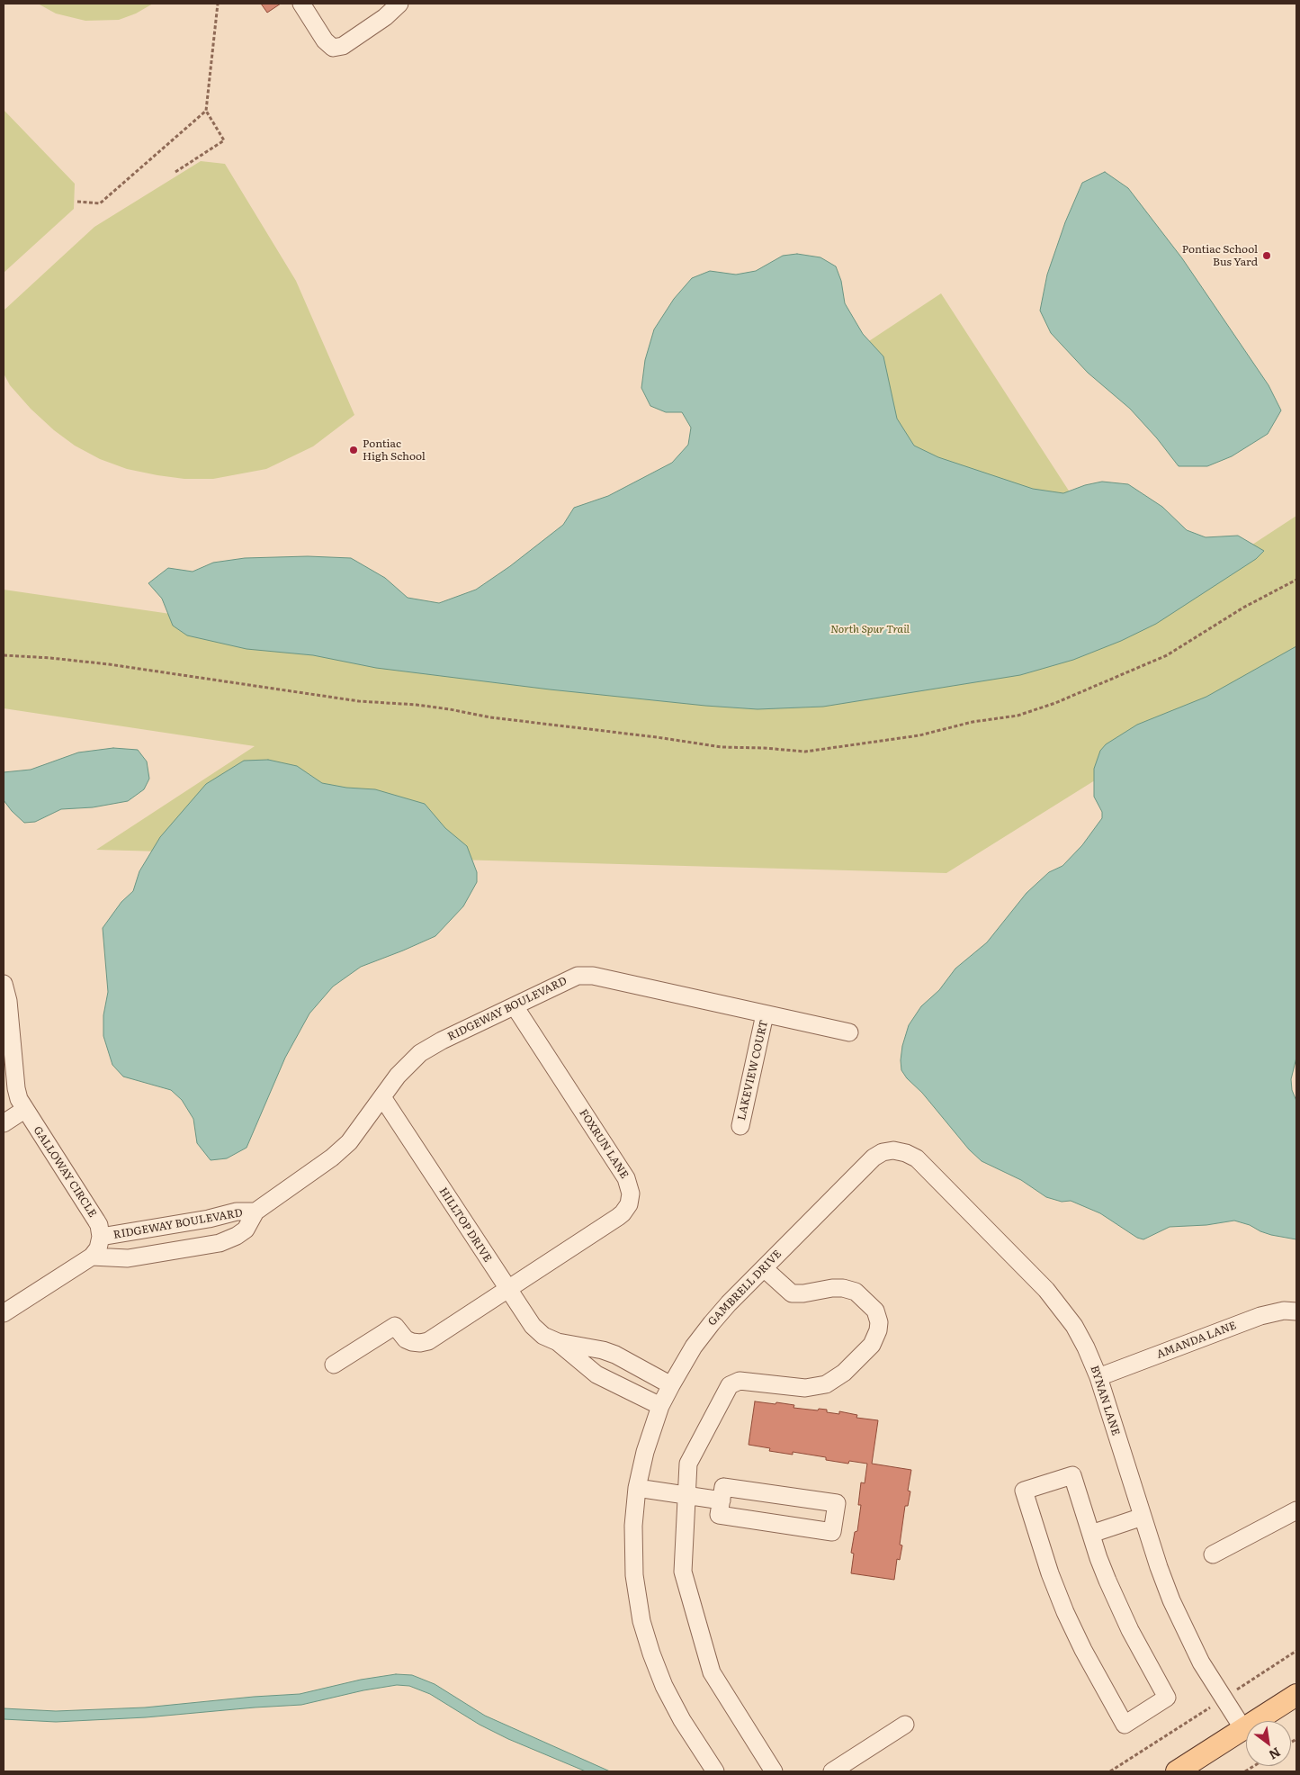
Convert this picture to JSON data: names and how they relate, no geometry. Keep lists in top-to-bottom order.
{
  "streets": {
    "street": [
      "RIDGEWAY BOULEVARD",
      "LAKEVIEW COURT",
      "FOXRUN LANE",
      "GALLOWAY CIRCLE",
      "HILLTOP DRIVE",
      "GAMBRELL DRIVE",
      "AMANDA LANE",
      "BYNAN LANE"
    ]
  },
  "crossings": [
    ["RIDGEWAY BOULEVARD", "LAKEVIEW COURT"],
    ["RIDGEWAY BOULEVARD", "FOXRUN LANE"],
    ["RIDGEWAY BOULEVARD", "GALLOWAY CIRCLE"],
    ["RIDGEWAY BOULEVARD", "HILLTOP DRIVE"],
    ["FOXRUN LANE", "HILLTOP DRIVE"],
    ["HILLTOP DRIVE", "GAMBRELL DRIVE"],
    ["GAMBRELL DRIVE", "BYNAN LANE"],
    ["AMANDA LANE", "BYNAN LANE"]
  ],
  "parks": ["North Spur Trail"],
  "places": ["Pontiac School Bus Yard", "Pontiac High School"],
  "north": "bottom right"
}
